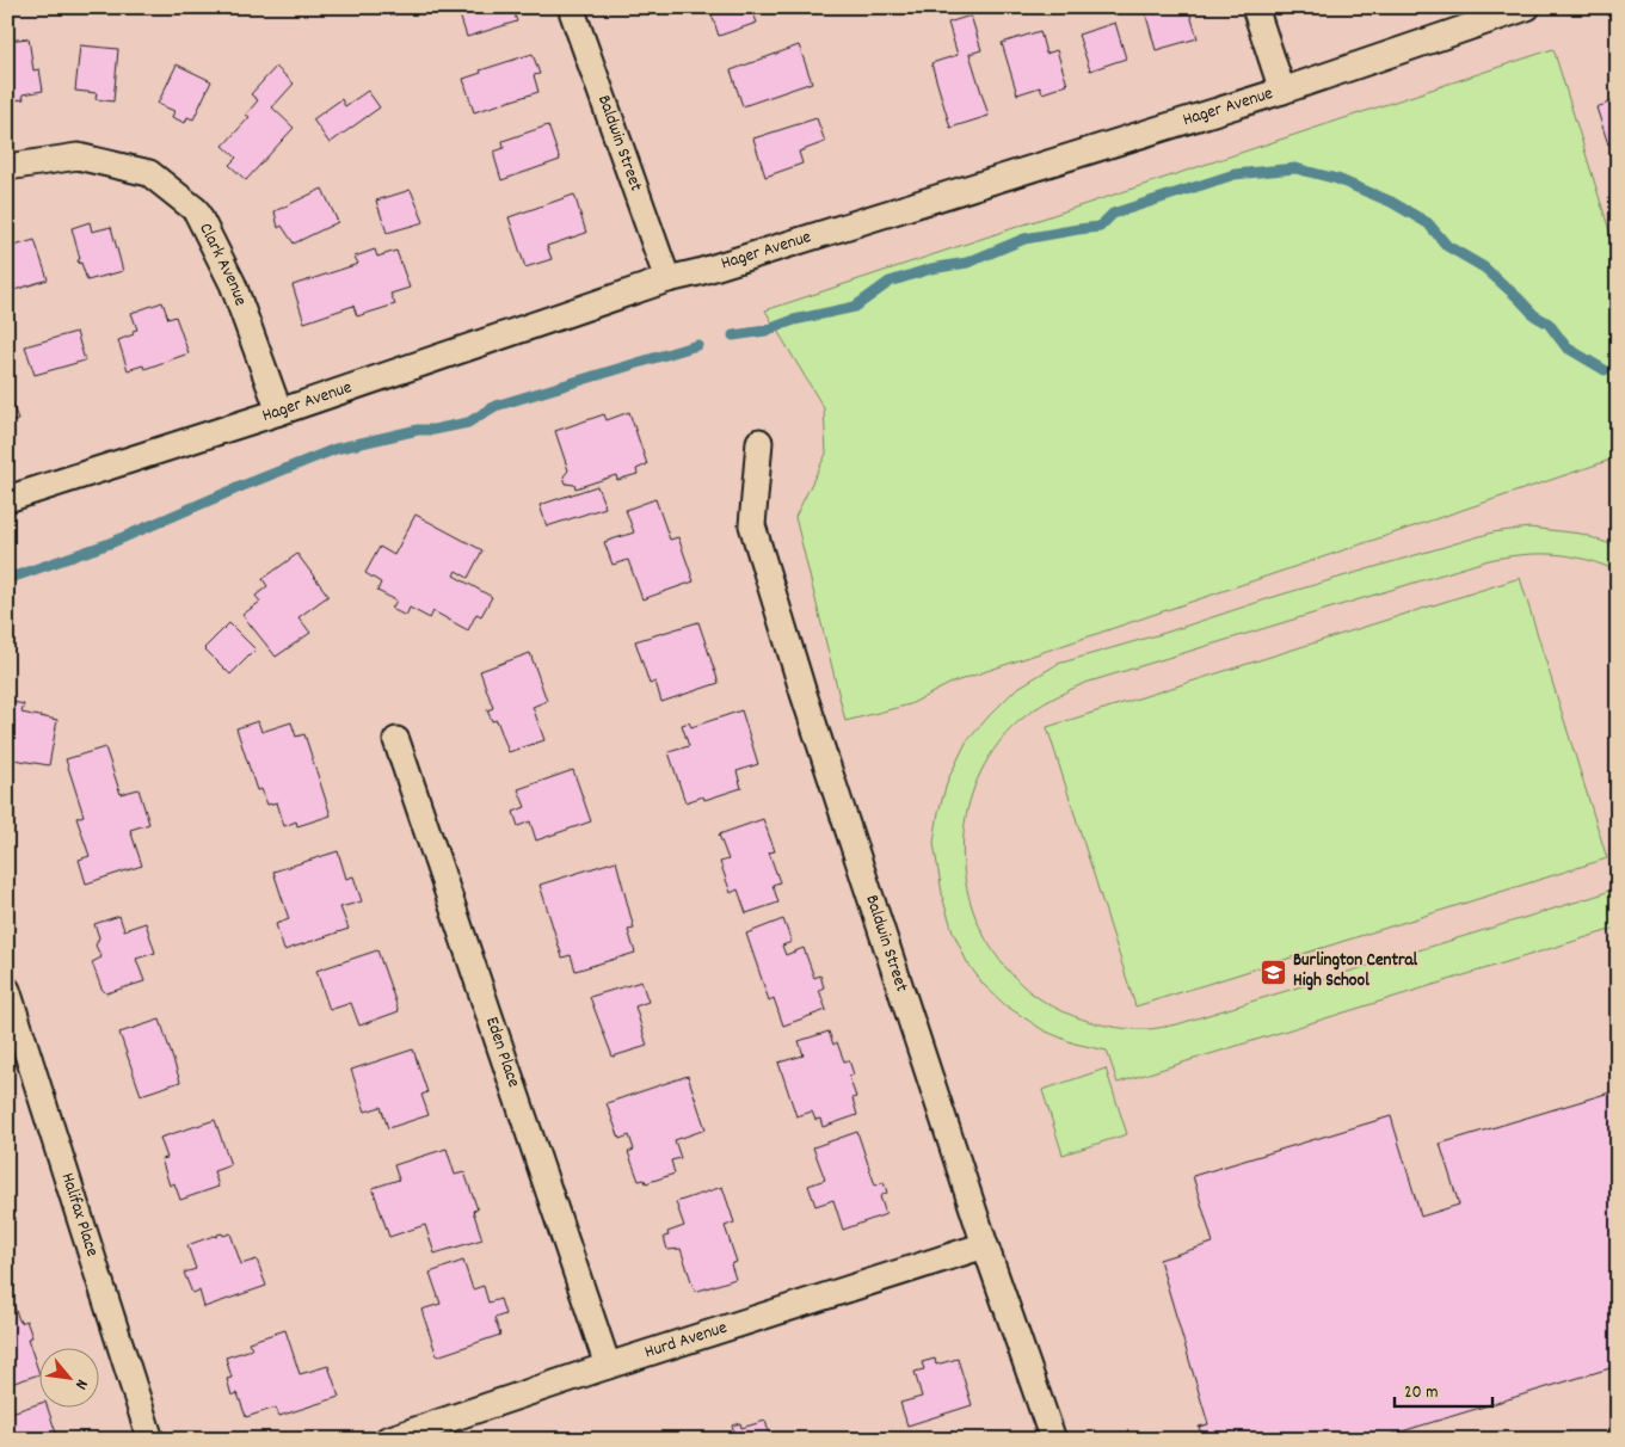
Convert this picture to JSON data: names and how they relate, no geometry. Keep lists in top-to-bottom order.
{
  "streets": {
    "street": [
      "Hager Avenue",
      "Baldwin Street",
      "Clark Avenue",
      "Eden Place",
      "Halifax Place",
      "Hurd Avenue"
    ]
  },
  "crossings": [
    ["Hager Avenue", "Baldwin Street"],
    ["Hager Avenue", "Clark Avenue"],
    ["Baldwin Street", "Hurd Avenue"],
    ["Eden Place", "Hurd Avenue"]
  ],
  "places": {
    "school or university": ["Burlington Central High School"]
  },
  "scale_bar": "20 m",
  "north": "bottom right"
}
